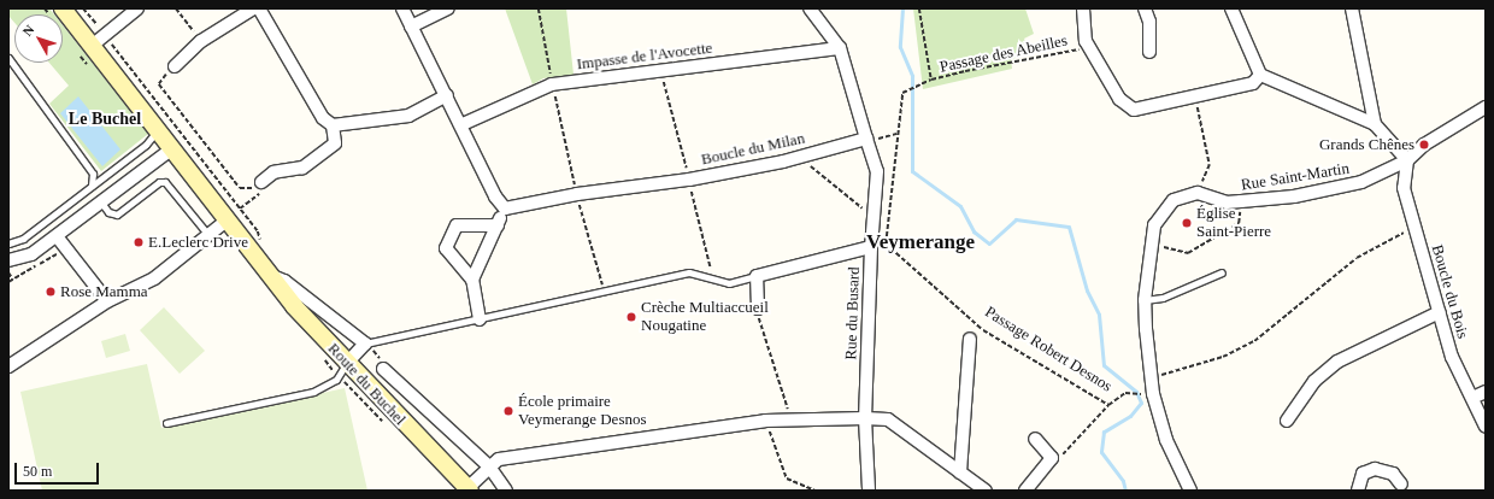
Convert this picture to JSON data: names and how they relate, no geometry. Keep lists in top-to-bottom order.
{
  "streets": {
    "main road": ["Route du Buchel"],
    "street": [
      "Impasse de l'Avocette",
      "Boucle du Milan",
      "Rue Saint-Martin",
      "Boucle du Bois",
      "Rue du Busard"
    ],
    "path": ["Passage des Abeilles", "Passage Robert Desnos"]
  },
  "crossings": [
    ["Passage des Abeilles", "Passage Robert Desnos"],
    ["Boucle du Milan", "Rue du Busard"],
    ["Rue Saint-Martin", "Boucle du Bois"]
  ],
  "districts": ["Le Buchel", "Veymerange"],
  "places": [
    "Grands Chênes",
    "Église Saint-Pierre",
    "E.Leclerc Drive",
    "Rose Mamma",
    "Crèche Multiaccueil Nougatine",
    "École primaire Veymerange Desnos"
  ],
  "scale_bar": "50 m",
  "north": "top left"
}
